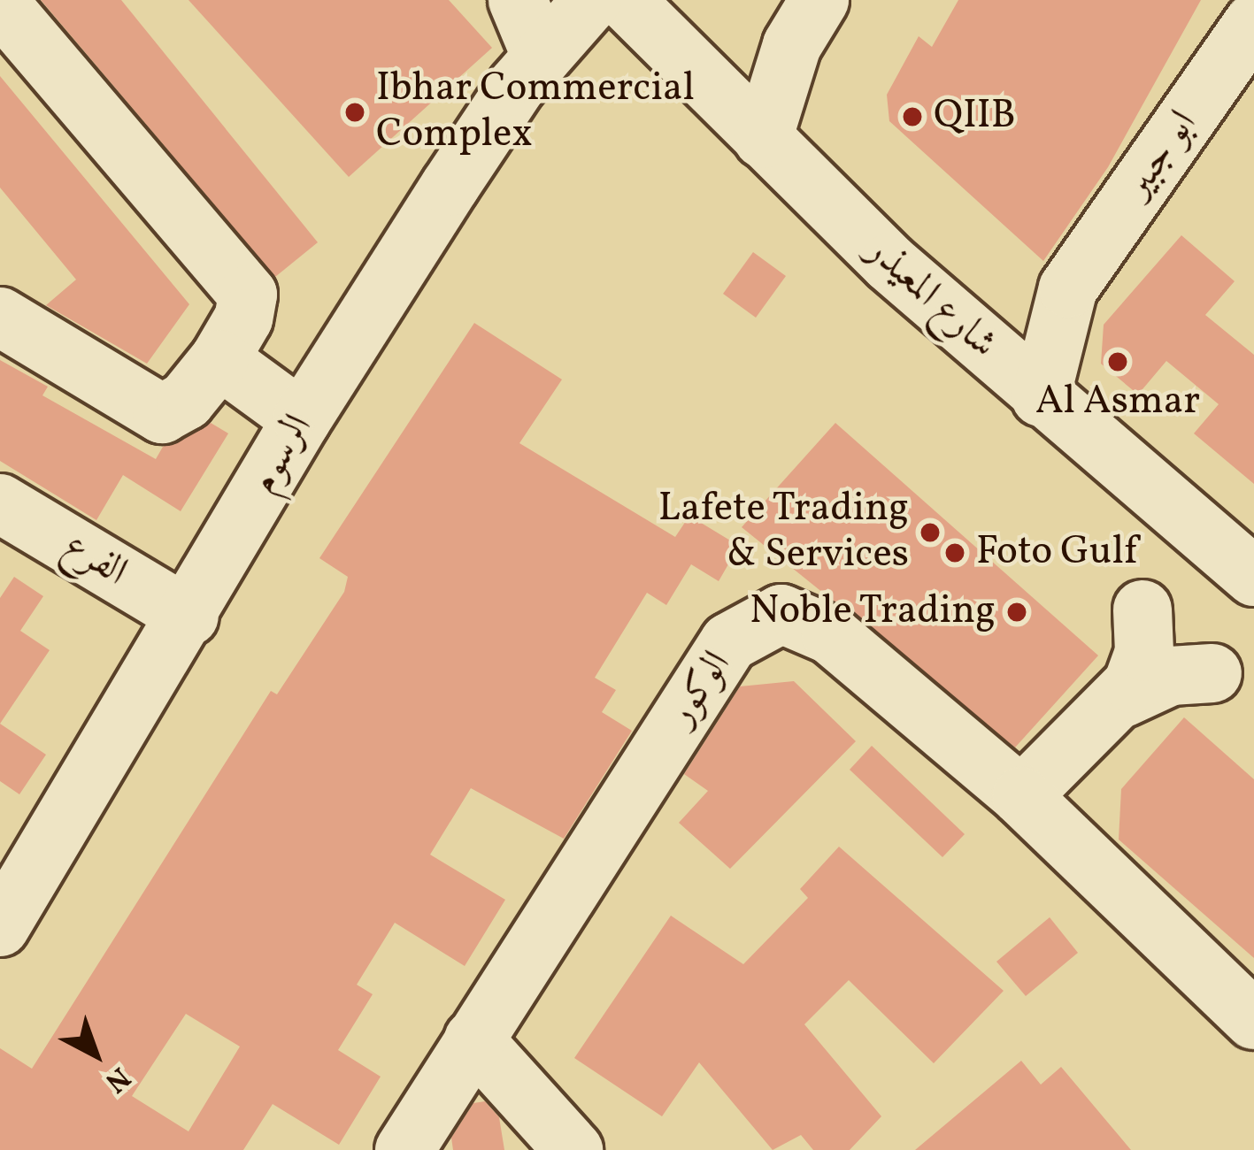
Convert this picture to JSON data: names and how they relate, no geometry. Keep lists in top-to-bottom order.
{
  "streets": {
    "street": [
      "ابو جبير",
      "شارع المعيذر",
      "الرسوم",
      "الفرع",
      "الوكور"
    ]
  },
  "crossings": [
    ["ابو جبير", "شارع المعيذر"],
    ["الرسوم", "الفرع"]
  ],
  "places": [
    "Ibhar Commercial Complex",
    "QIIB",
    "Al Asmar",
    "Lafete Trading & Services",
    "Foto Gulf",
    "Noble Trading"
  ],
  "north": "bottom right"
}
